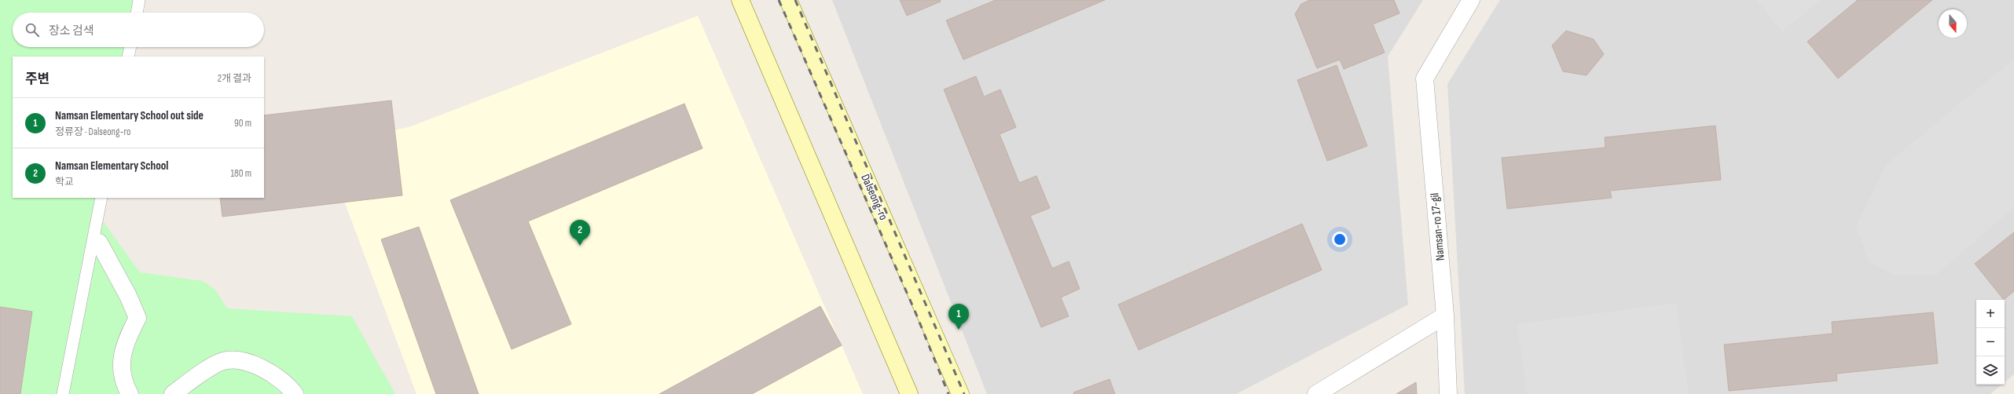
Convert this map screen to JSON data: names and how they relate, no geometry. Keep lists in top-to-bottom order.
{
  "streets": {
    "main road": ["Dalseong-ro"],
    "street": ["Namsan-ro 17-gil"]
  },
  "north": "bottom",
  "page": {
    "search": "장소 검색",
    "heading": ["주변", "2개 결과"],
    "list": [
      {
        "mark": "1",
        "name": "Namsan Elementary School out side",
        "note": "정류장 · Dalseong-ro",
        "value": "90 m"
      },
      {
        "mark": "2",
        "name": "Namsan Elementary School",
        "note": "학교",
        "value": "180 m"
      }
    ],
    "pins": ["2", "1"],
    "map_buttons": ["+", "−"]
  }
}
